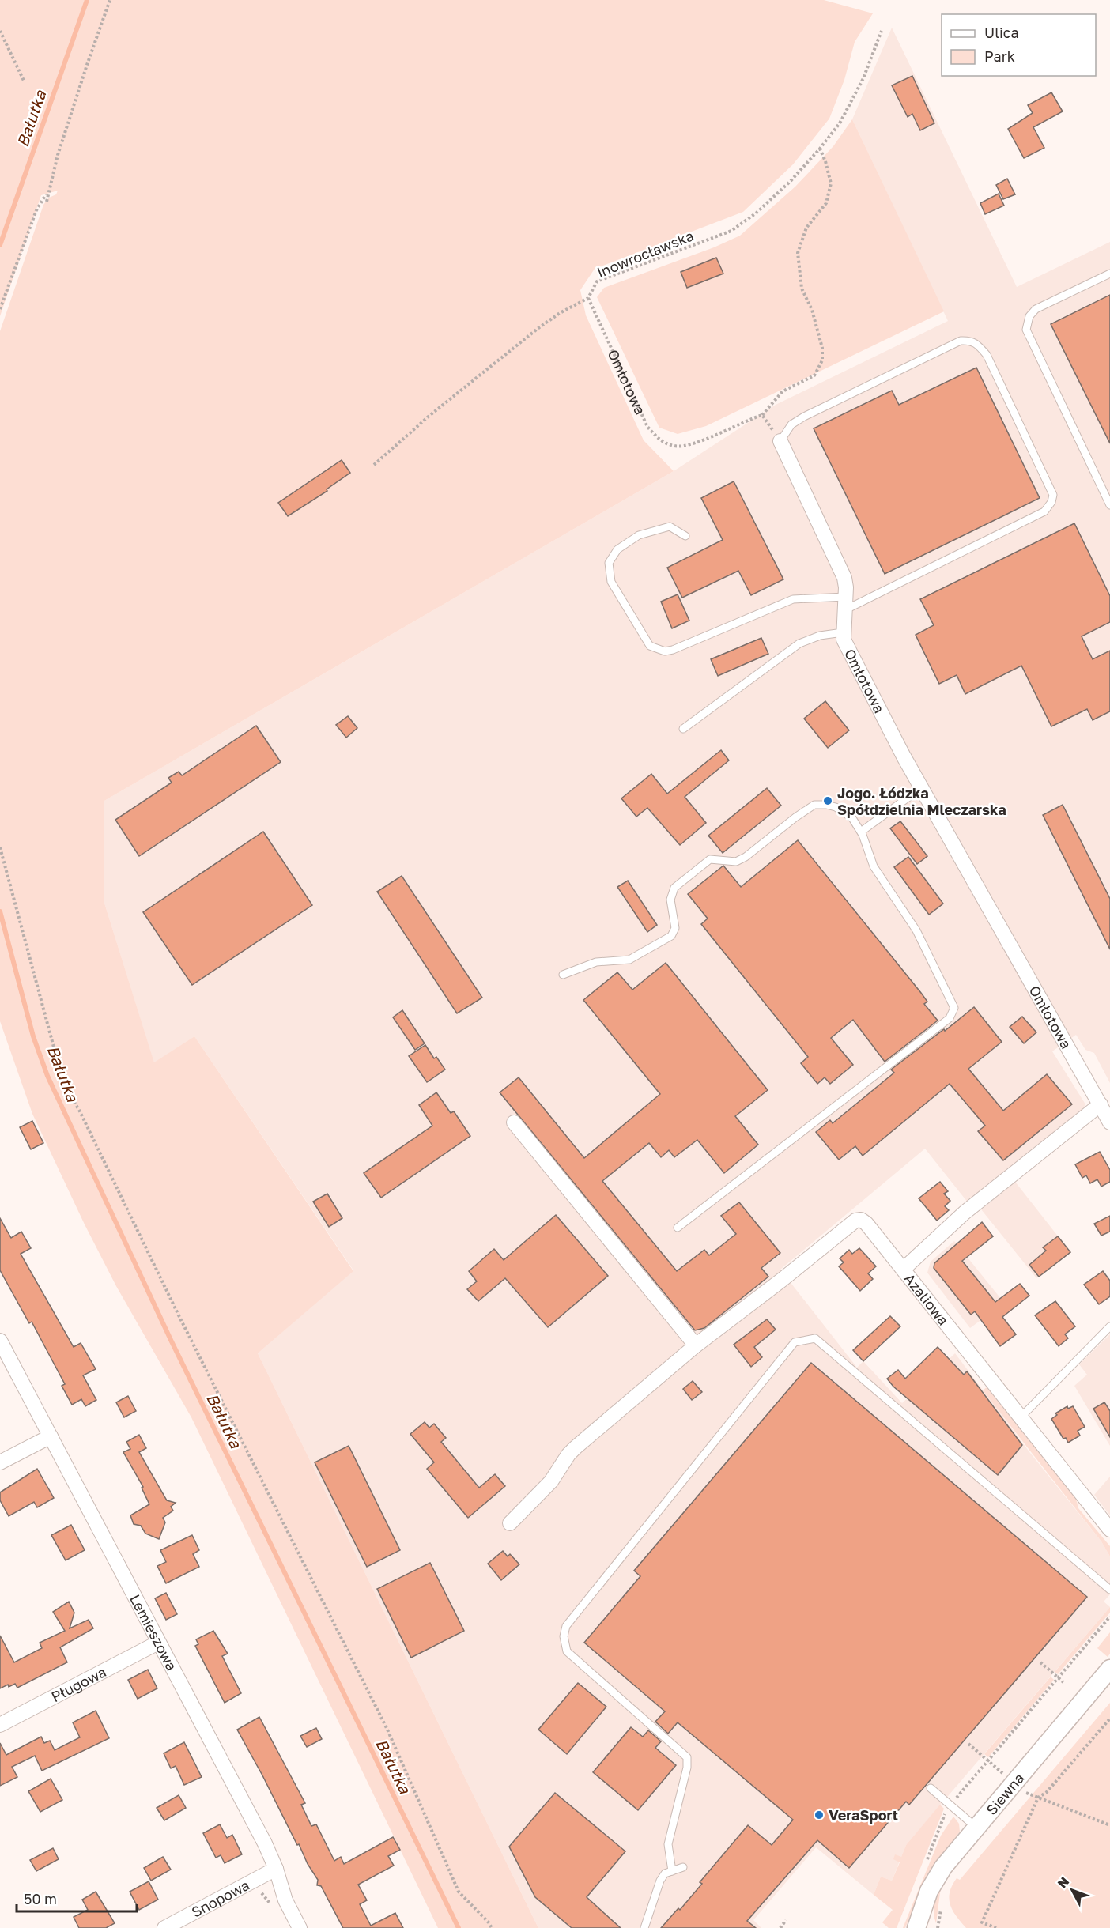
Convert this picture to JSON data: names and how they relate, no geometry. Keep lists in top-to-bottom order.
{
  "streets": {
    "street": [
      "Omłotowa",
      "Azaliowa",
      "Lemieszowa",
      "Pługowa",
      "Siewna",
      "Snopowa"
    ],
    "path": ["Inowrocławska"]
  },
  "crossings": [
    ["Inowrocławska", "Omłotowa"],
    ["Omłotowa", "Azaliowa"],
    ["Lemieszowa", "Pługowa"],
    ["Lemieszowa", "Snopowa"]
  ],
  "water": ["Bałutka"],
  "places": ["Jogo. Łódzka Spółdzielnia Mleczarska", "VeraSport"],
  "legend": ["Ulica", "Park"],
  "scale_bar": "50 m",
  "north": "top left"
}
